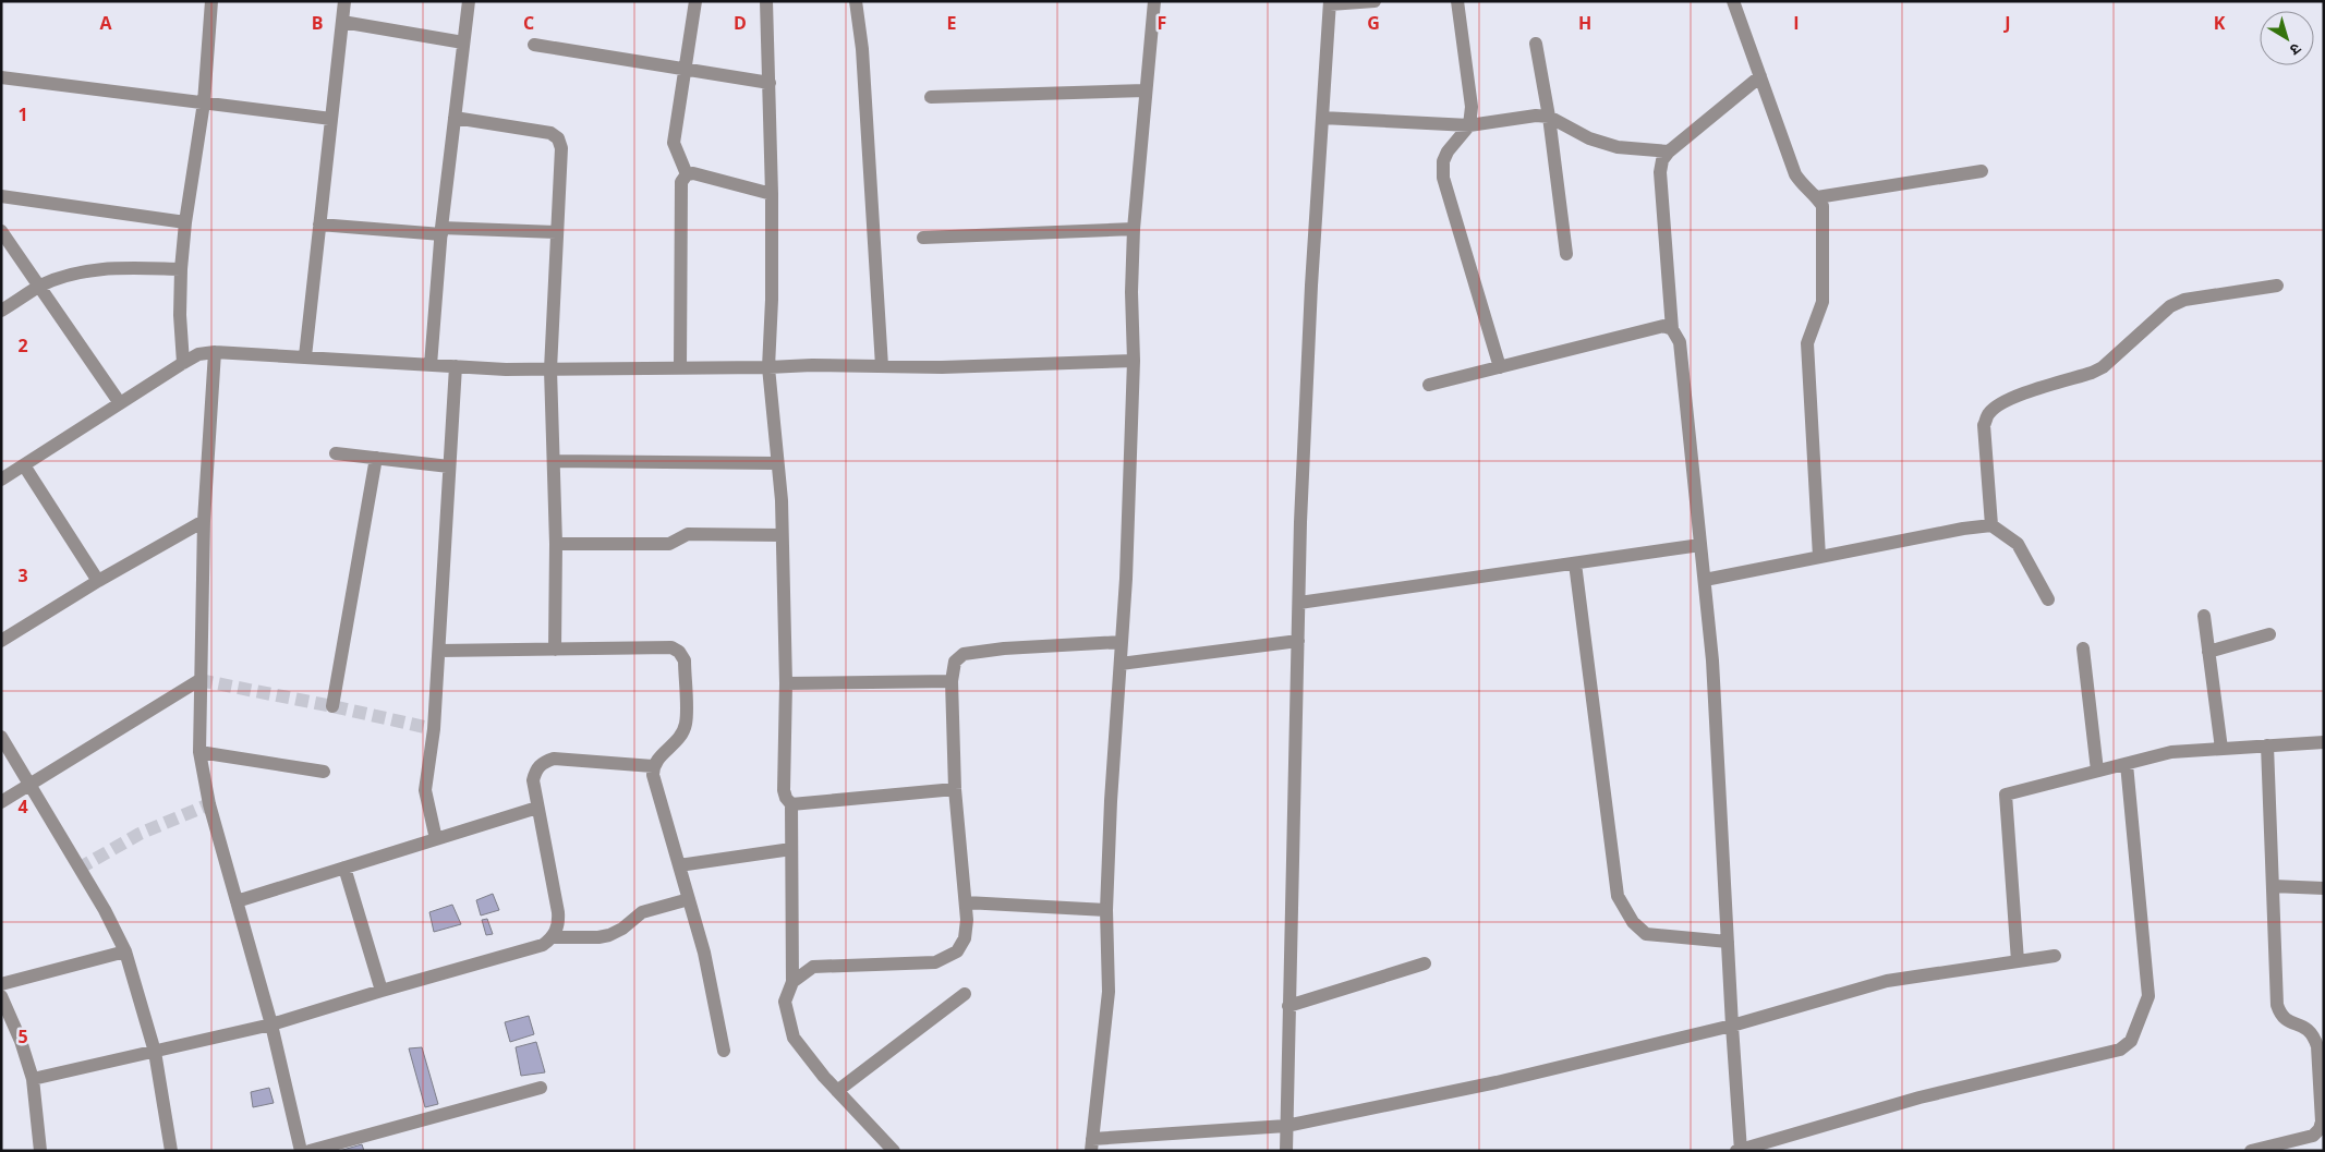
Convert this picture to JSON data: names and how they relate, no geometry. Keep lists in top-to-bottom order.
{
  "north": "bottom right",
  "grid": {
    "columns": [
      "A",
      "B",
      "C",
      "D",
      "E",
      "F",
      "G",
      "H",
      "I",
      "J",
      "K"
    ],
    "rows": [
      "1",
      "2",
      "3",
      "4",
      "5"
    ]
  }
}
